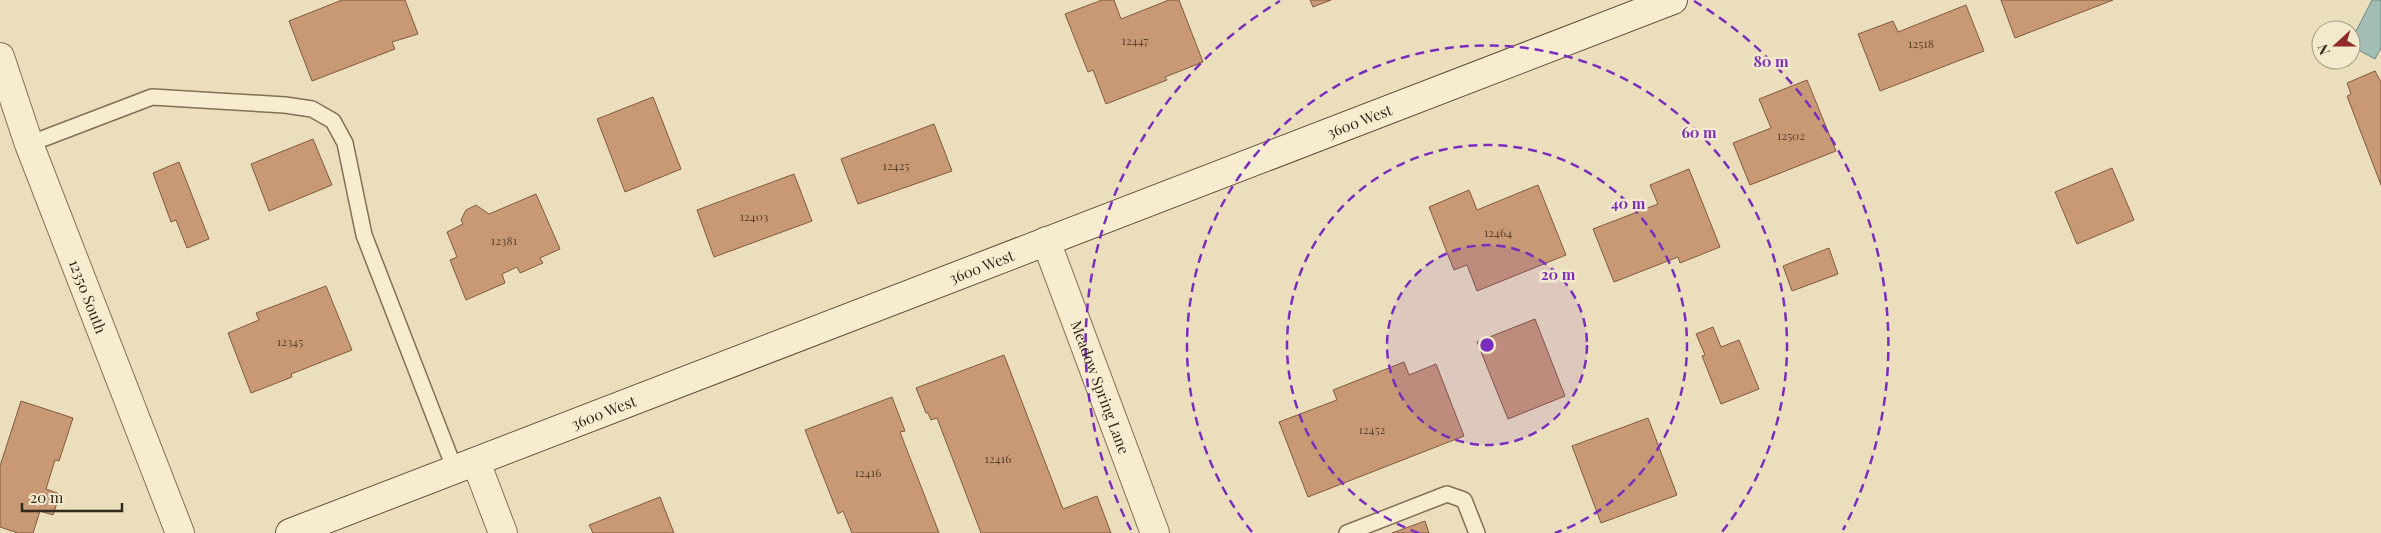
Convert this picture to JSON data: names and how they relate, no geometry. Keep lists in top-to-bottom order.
{
  "streets": {
    "main road": ["3600 West", "12350 South", "Meadow Spring Lane"]
  },
  "crossings": [
    ["3600 West", "Meadow Spring Lane"]
  ],
  "house_numbers": [
    "12447",
    "12518",
    "12502",
    "12425",
    "12403",
    "12464",
    "12381",
    "12345",
    "12452",
    "12416",
    "12416"
  ],
  "scale_bar": "20 m",
  "north": "left",
  "rings": [
    "80 m",
    "60 m",
    "40 m",
    "20 m"
  ]
}
